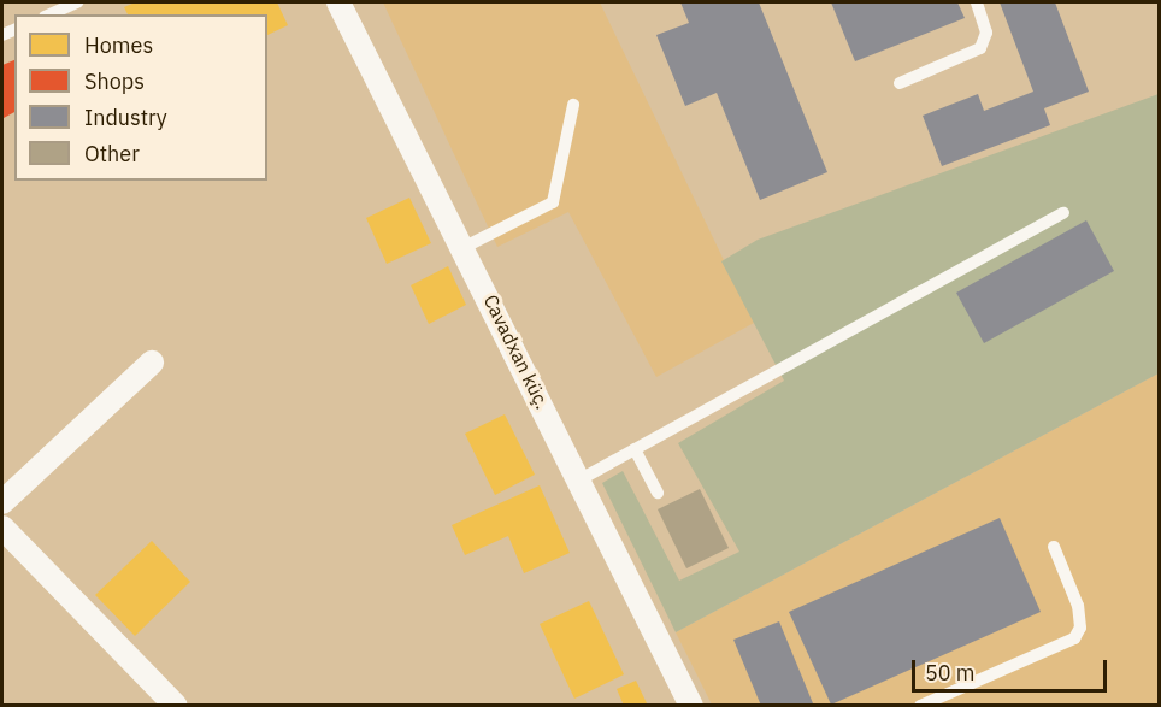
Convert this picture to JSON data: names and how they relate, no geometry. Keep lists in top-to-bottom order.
{
  "streets": {
    "street": ["Cavadxan küç."]
  },
  "legend": [
    "Homes",
    "Shops",
    "Industry",
    "Other"
  ],
  "scale_bar": "50 m"
}
